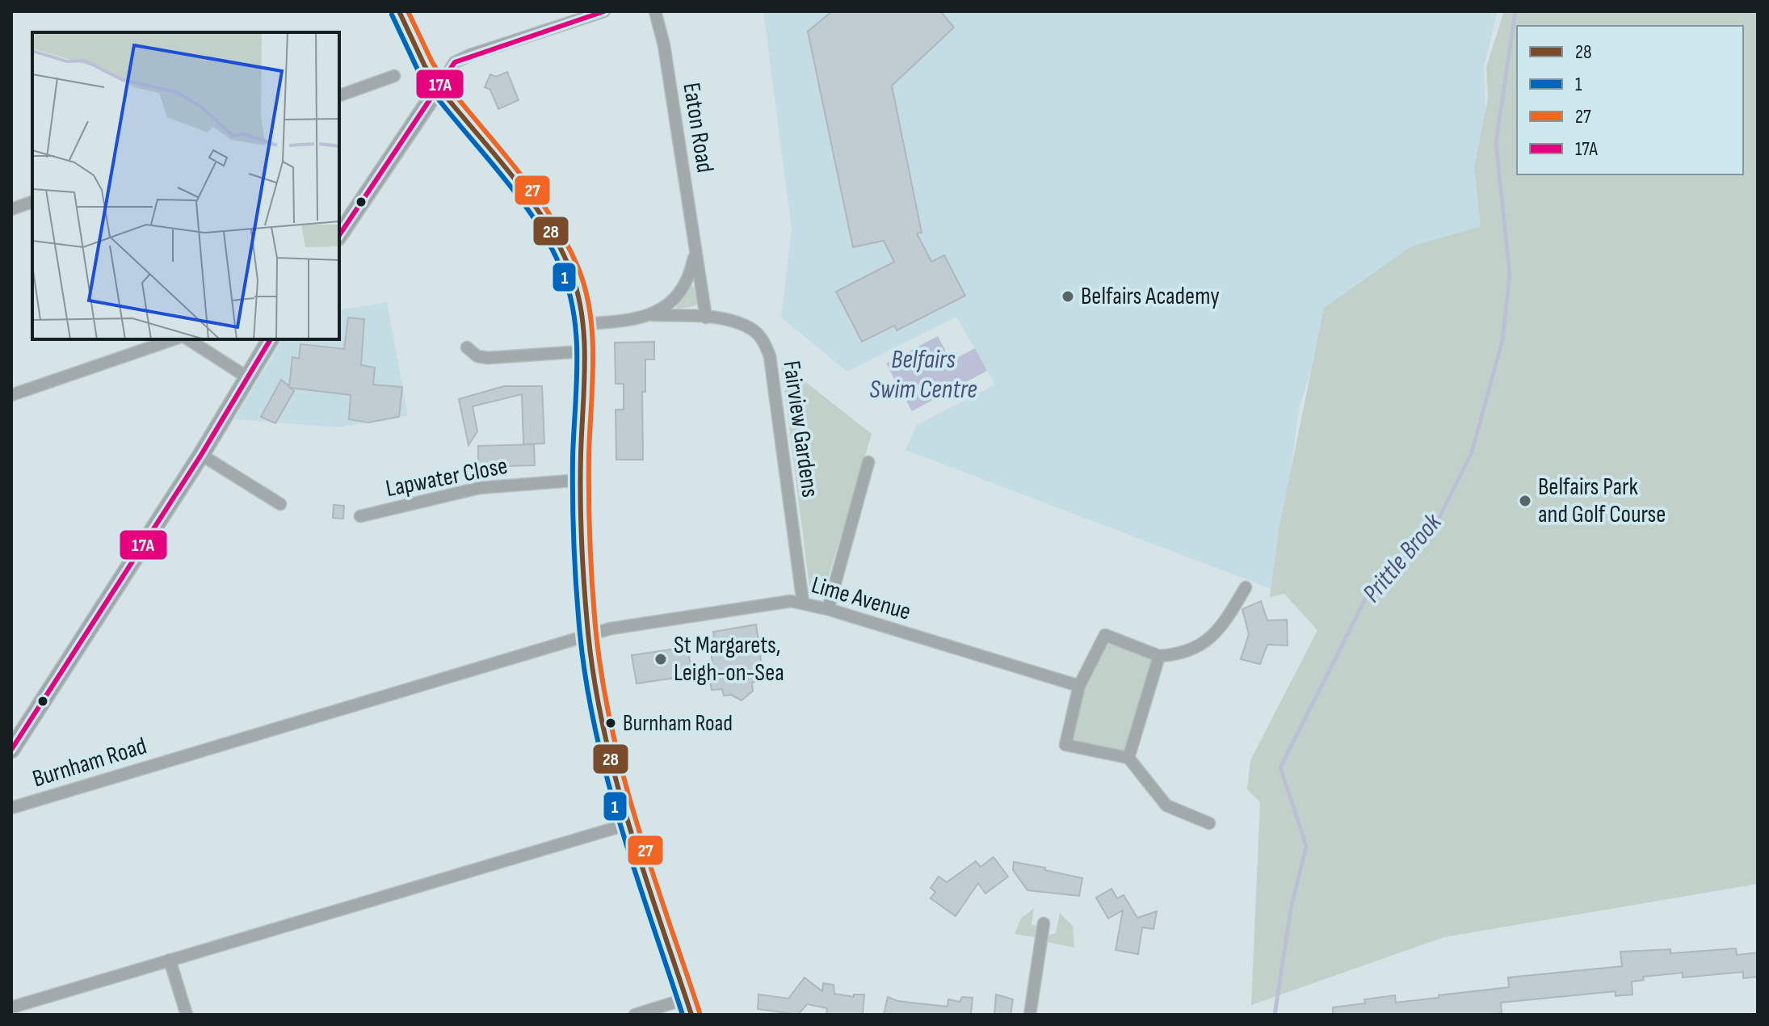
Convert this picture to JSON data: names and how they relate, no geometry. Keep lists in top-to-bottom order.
{
  "streets": {
    "street": [
      "Eaton Road",
      "Fairview Gardens",
      "Lapwater Close",
      "Lime Avenue",
      "Burnham Road"
    ]
  },
  "crossings": [
    ["Eaton Road", "Fairview Gardens"],
    ["Fairview Gardens", "Lime Avenue"],
    ["Lime Avenue", "Burnham Road"]
  ],
  "water": ["Belfairs Swim Centre", "Prittle Brook"],
  "places": [
    "Belfairs Academy",
    "Belfairs Park and Golf Course",
    "St Margarets, Leigh-on-Sea",
    "Burnham Road"
  ],
  "lines": [
    "transit line 28",
    "transit line 27",
    "transit line 17A",
    "transit line 1"
  ],
  "legend": [
    "28",
    "1",
    "27",
    "17A"
  ]
}
